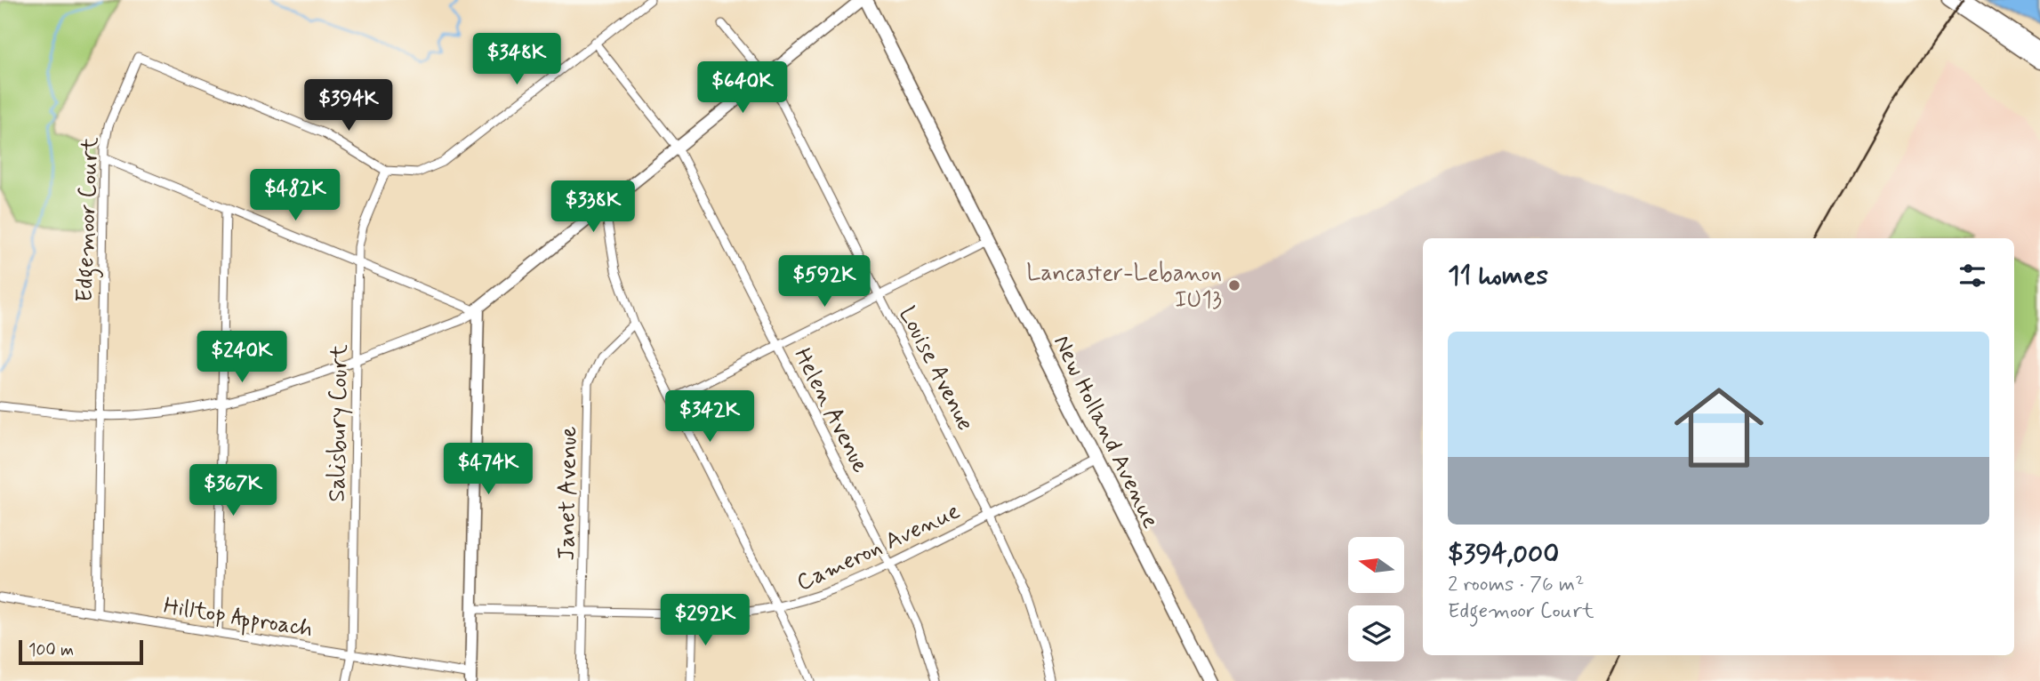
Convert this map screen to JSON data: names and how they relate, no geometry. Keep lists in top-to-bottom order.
{
  "streets": {
    "main road": ["New Holland Avenue"],
    "street": [
      "Edgemoor Court",
      "Louise Avenue",
      "Helen Avenue",
      "Salisbury Court",
      "Janet Avenue",
      "Cameron Avenue",
      "Hilltop Approach"
    ]
  },
  "crossings": [
    ["Edgemoor Court", "Helen Avenue"],
    ["Edgemoor Court", "Salisbury Court"],
    ["Edgemoor Court", "Hilltop Approach"],
    ["Louise Avenue", "Cameron Avenue"],
    ["Helen Avenue", "Cameron Avenue"],
    ["Salisbury Court", "Hilltop Approach"],
    ["New Holland Avenue", "Cameron Avenue"],
    ["Janet Avenue", "Cameron Avenue"]
  ],
  "places": ["Lancaster-Lebanon IU13"],
  "scale_bar": "100 m",
  "north": "left",
  "page": {
    "price": [
      "$348K",
      "$640K",
      "$394K",
      "$482K",
      "$338K",
      "$592K",
      "$240K",
      "$342K",
      "$474K",
      "$367K",
      "$292K"
    ],
    "heading": "11 homes",
    "list": [
      {
        "name": "$394,000",
        "note": "2 rooms · 76 m² · Edgemoor Court"
      }
    ],
    "scale": "100 m"
  }
}
